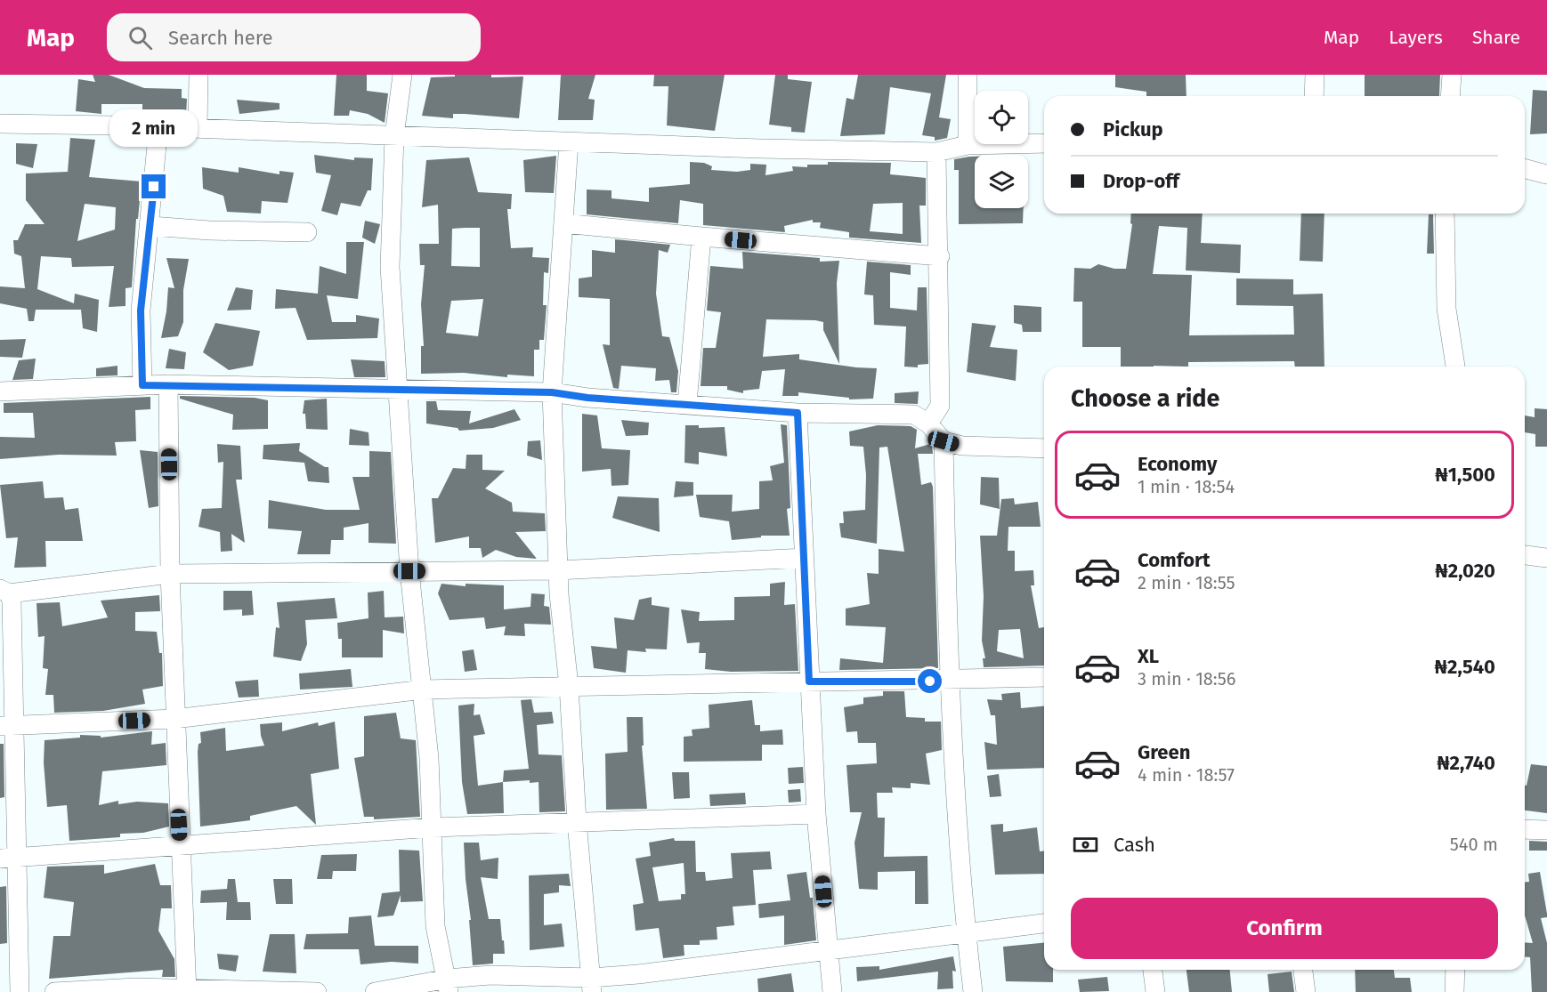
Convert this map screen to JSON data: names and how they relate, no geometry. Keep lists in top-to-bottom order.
{
  "page": {
    "header": "Map",
    "search": "Search here",
    "nav": ["Map", "Layers", "Share"],
    "banner": ["Pickup", "Drop-off"],
    "bubble": "2 min",
    "heading": "Choose a ride",
    "list": [
      {
        "name": "Economy",
        "note": "1 min · 18:54",
        "value": "₦1,500"
      },
      {
        "name": "Comfort",
        "note": "2 min · 18:55",
        "value": "₦2,020"
      },
      {
        "name": "XL",
        "note": "3 min · 18:56",
        "value": "₦2,540"
      },
      {
        "name": "Green",
        "note": "4 min · 18:57",
        "value": "₦2,740"
      }
    ],
    "pay": ["Cash", "540 m"],
    "buttons": "Confirm"
  }
}
